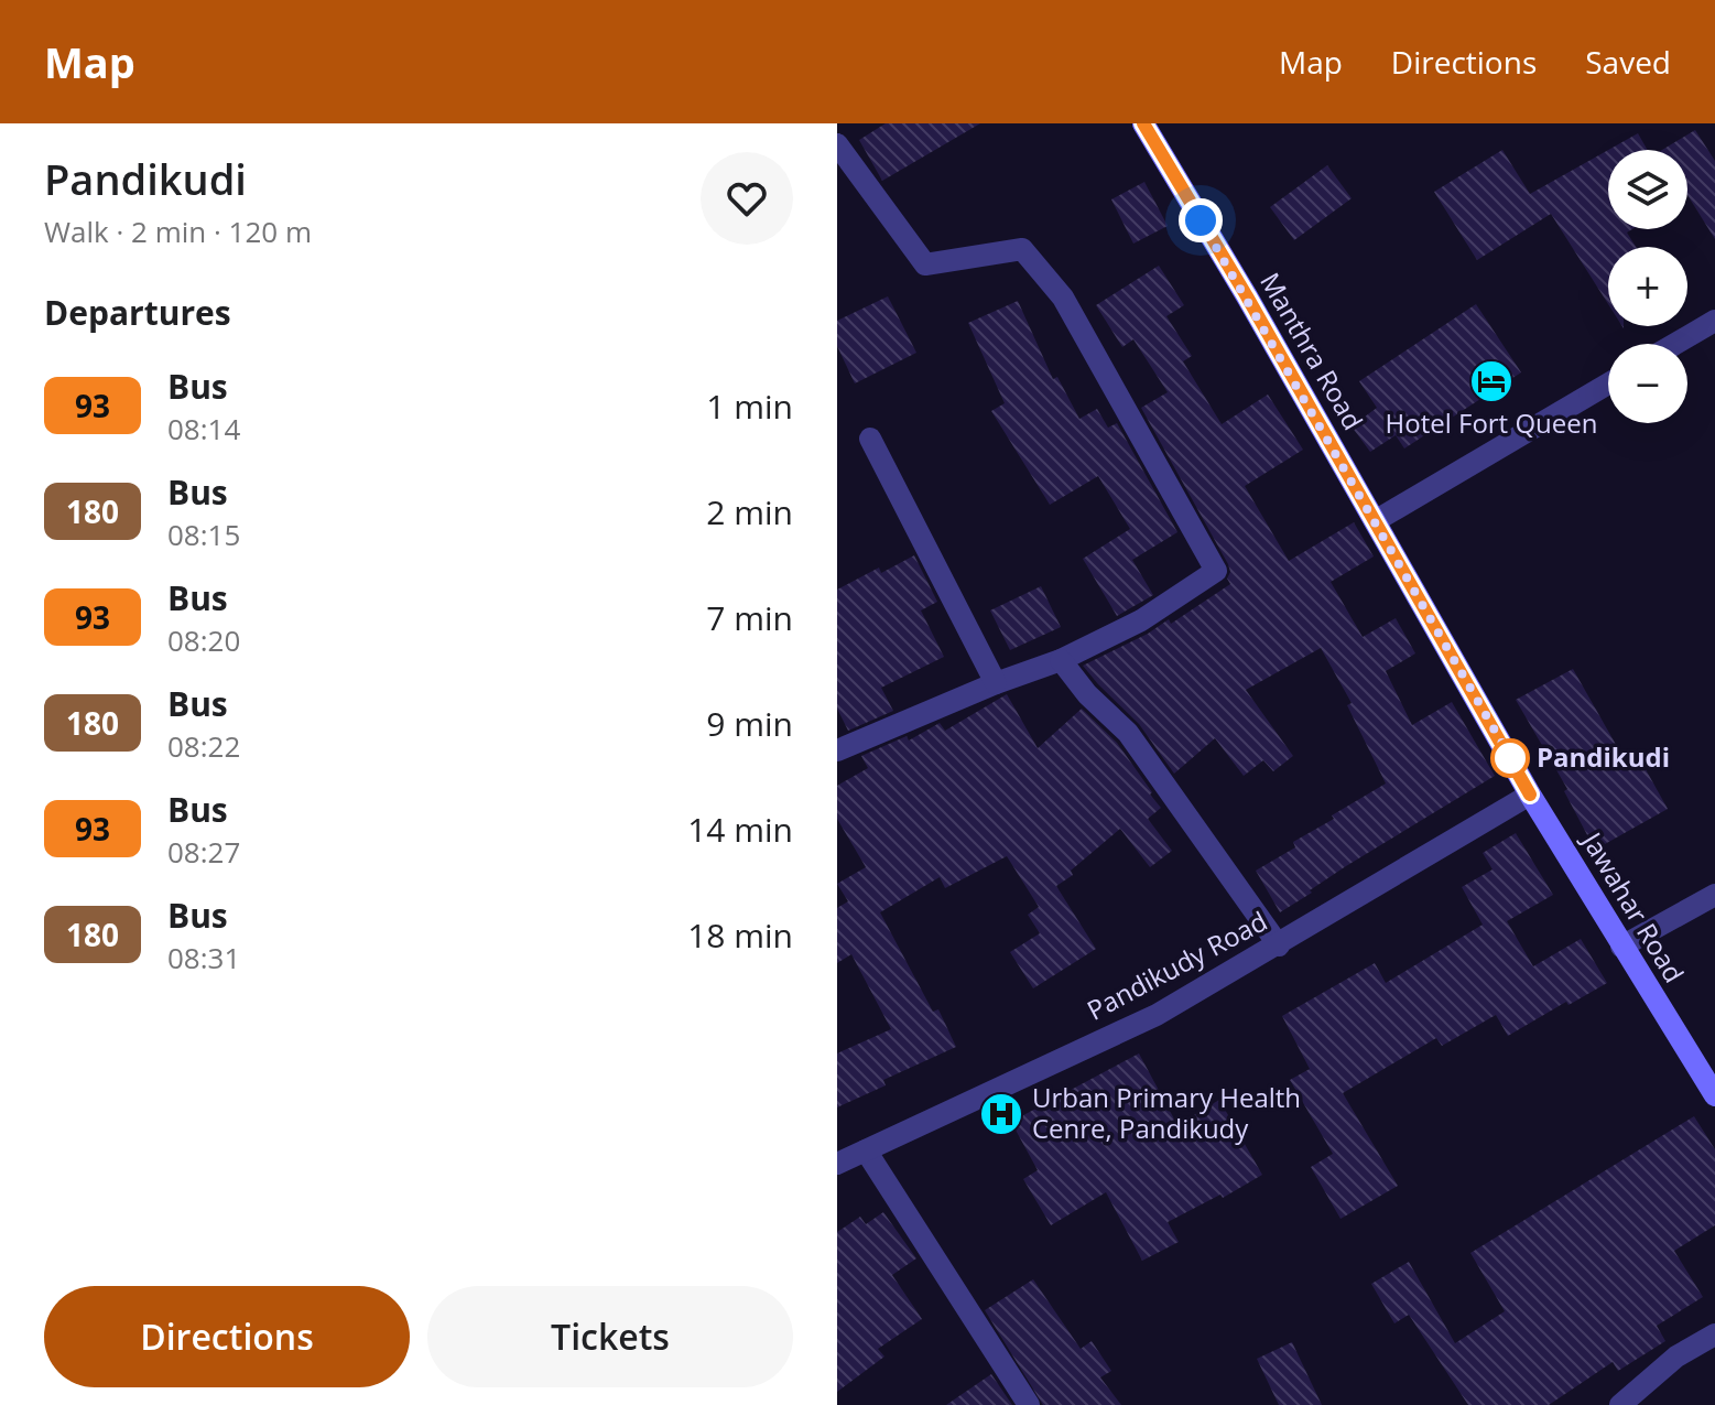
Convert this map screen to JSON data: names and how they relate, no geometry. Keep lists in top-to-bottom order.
{
  "streets": {
    "main road": ["Manthra Road", "Jawahar Road"],
    "street": ["Pandikudy Road"]
  },
  "crossings": [
    ["Manthra Road", "Jawahar Road"],
    ["Manthra Road", "Pandikudy Road"],
    ["Jawahar Road", "Pandikudy Road"]
  ],
  "places": {
    "hotel": ["Hotel Fort Queen"],
    "other": ["Pandikudi"],
    "hospital": ["Urban Primary Health Cenre, Pandikudy"]
  },
  "lines": ["bus line 93"],
  "page": {
    "header": "Map",
    "nav": ["Map", "Directions", "Saved"],
    "heading": [
      ["Pandikudi", "Walk · 2 min · 120 m"],
      "Departures"
    ],
    "map_buttons": ["+", "−"],
    "list": [
      {
        "mark": "93",
        "name": "Bus",
        "note": "08:14",
        "value": "1 min"
      },
      {
        "mark": "180",
        "name": "Bus",
        "note": "08:15",
        "value": "2 min"
      },
      {
        "mark": "93",
        "name": "Bus",
        "note": "08:20",
        "value": "7 min"
      },
      {
        "mark": "180",
        "name": "Bus",
        "note": "08:22",
        "value": "9 min"
      },
      {
        "mark": "93",
        "name": "Bus",
        "note": "08:27",
        "value": "14 min"
      },
      {
        "mark": "180",
        "name": "Bus",
        "note": "08:31",
        "value": "18 min"
      }
    ],
    "buttons": ["Directions", "Tickets"]
  }
}
